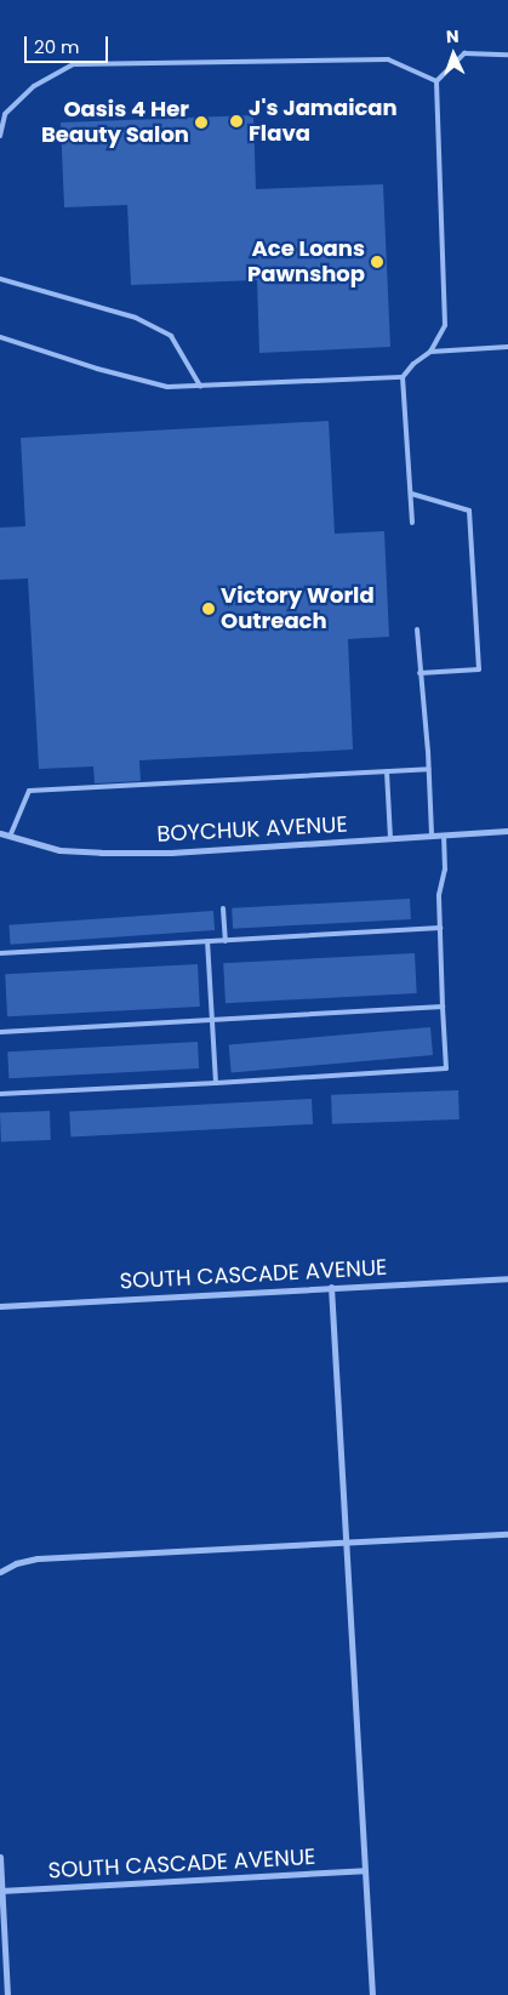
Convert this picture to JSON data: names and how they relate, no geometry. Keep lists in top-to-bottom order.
{
  "streets": {
    "street": ["BOYCHUK AVENUE", "SOUTH CASCADE AVENUE"]
  },
  "places": [
    "J's Jamaican Flava",
    "Oasis 4 Her Beauty Salon",
    "Ace Loans Pawnshop",
    "Victory World Outreach"
  ],
  "scale_bar": "20 m",
  "north": "top"
}
